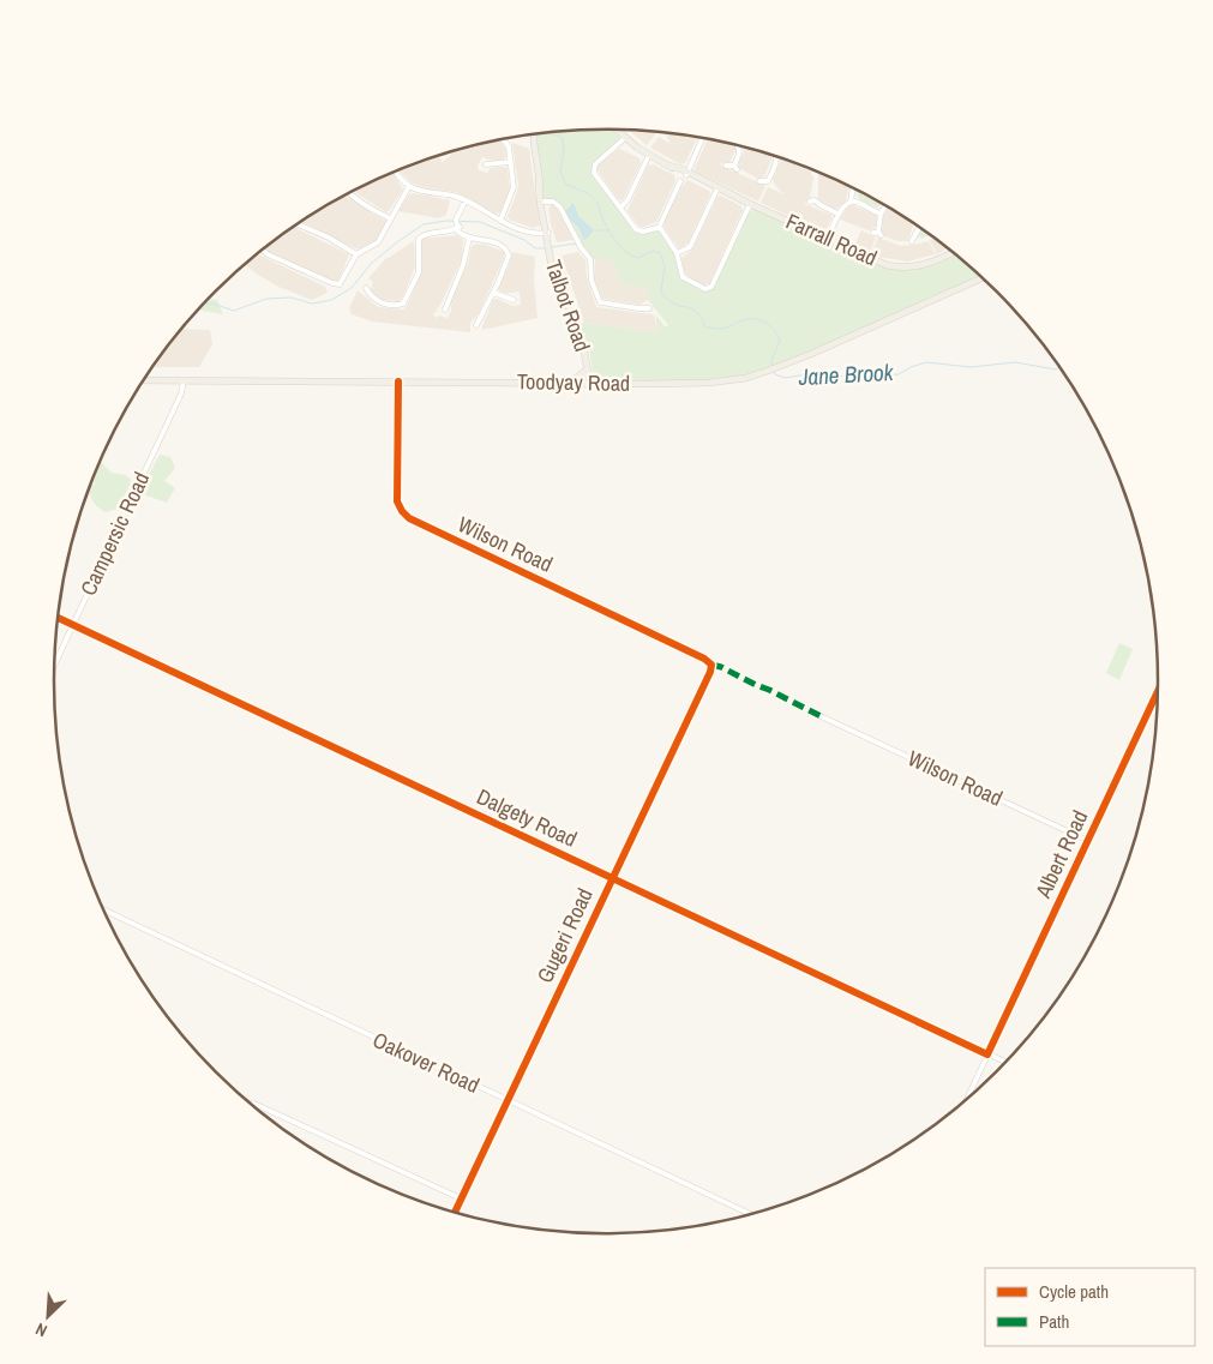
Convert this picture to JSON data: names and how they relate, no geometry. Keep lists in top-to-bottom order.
{
  "streets": {
    "main road": ["Farrall Road", "Talbot Road", "Toodyay Road"],
    "street": [
      "Campersic Road",
      "Wilson Road",
      "Dalgety Road",
      "Albert Road",
      "Gugeri Road",
      "Oakover Road"
    ]
  },
  "crossings": [
    ["Talbot Road", "Toodyay Road"],
    ["Toodyay Road", "Campersic Road"],
    ["Toodyay Road", "Wilson Road"],
    ["Campersic Road", "Dalgety Road"],
    ["Wilson Road", "Albert Road"],
    ["Wilson Road", "Gugeri Road"],
    ["Dalgety Road", "Albert Road"],
    ["Dalgety Road", "Gugeri Road"],
    ["Gugeri Road", "Oakover Road"]
  ],
  "water": ["Jane Brook"],
  "legend": ["Cycle path", "Path"],
  "north": "bottom left"
}
